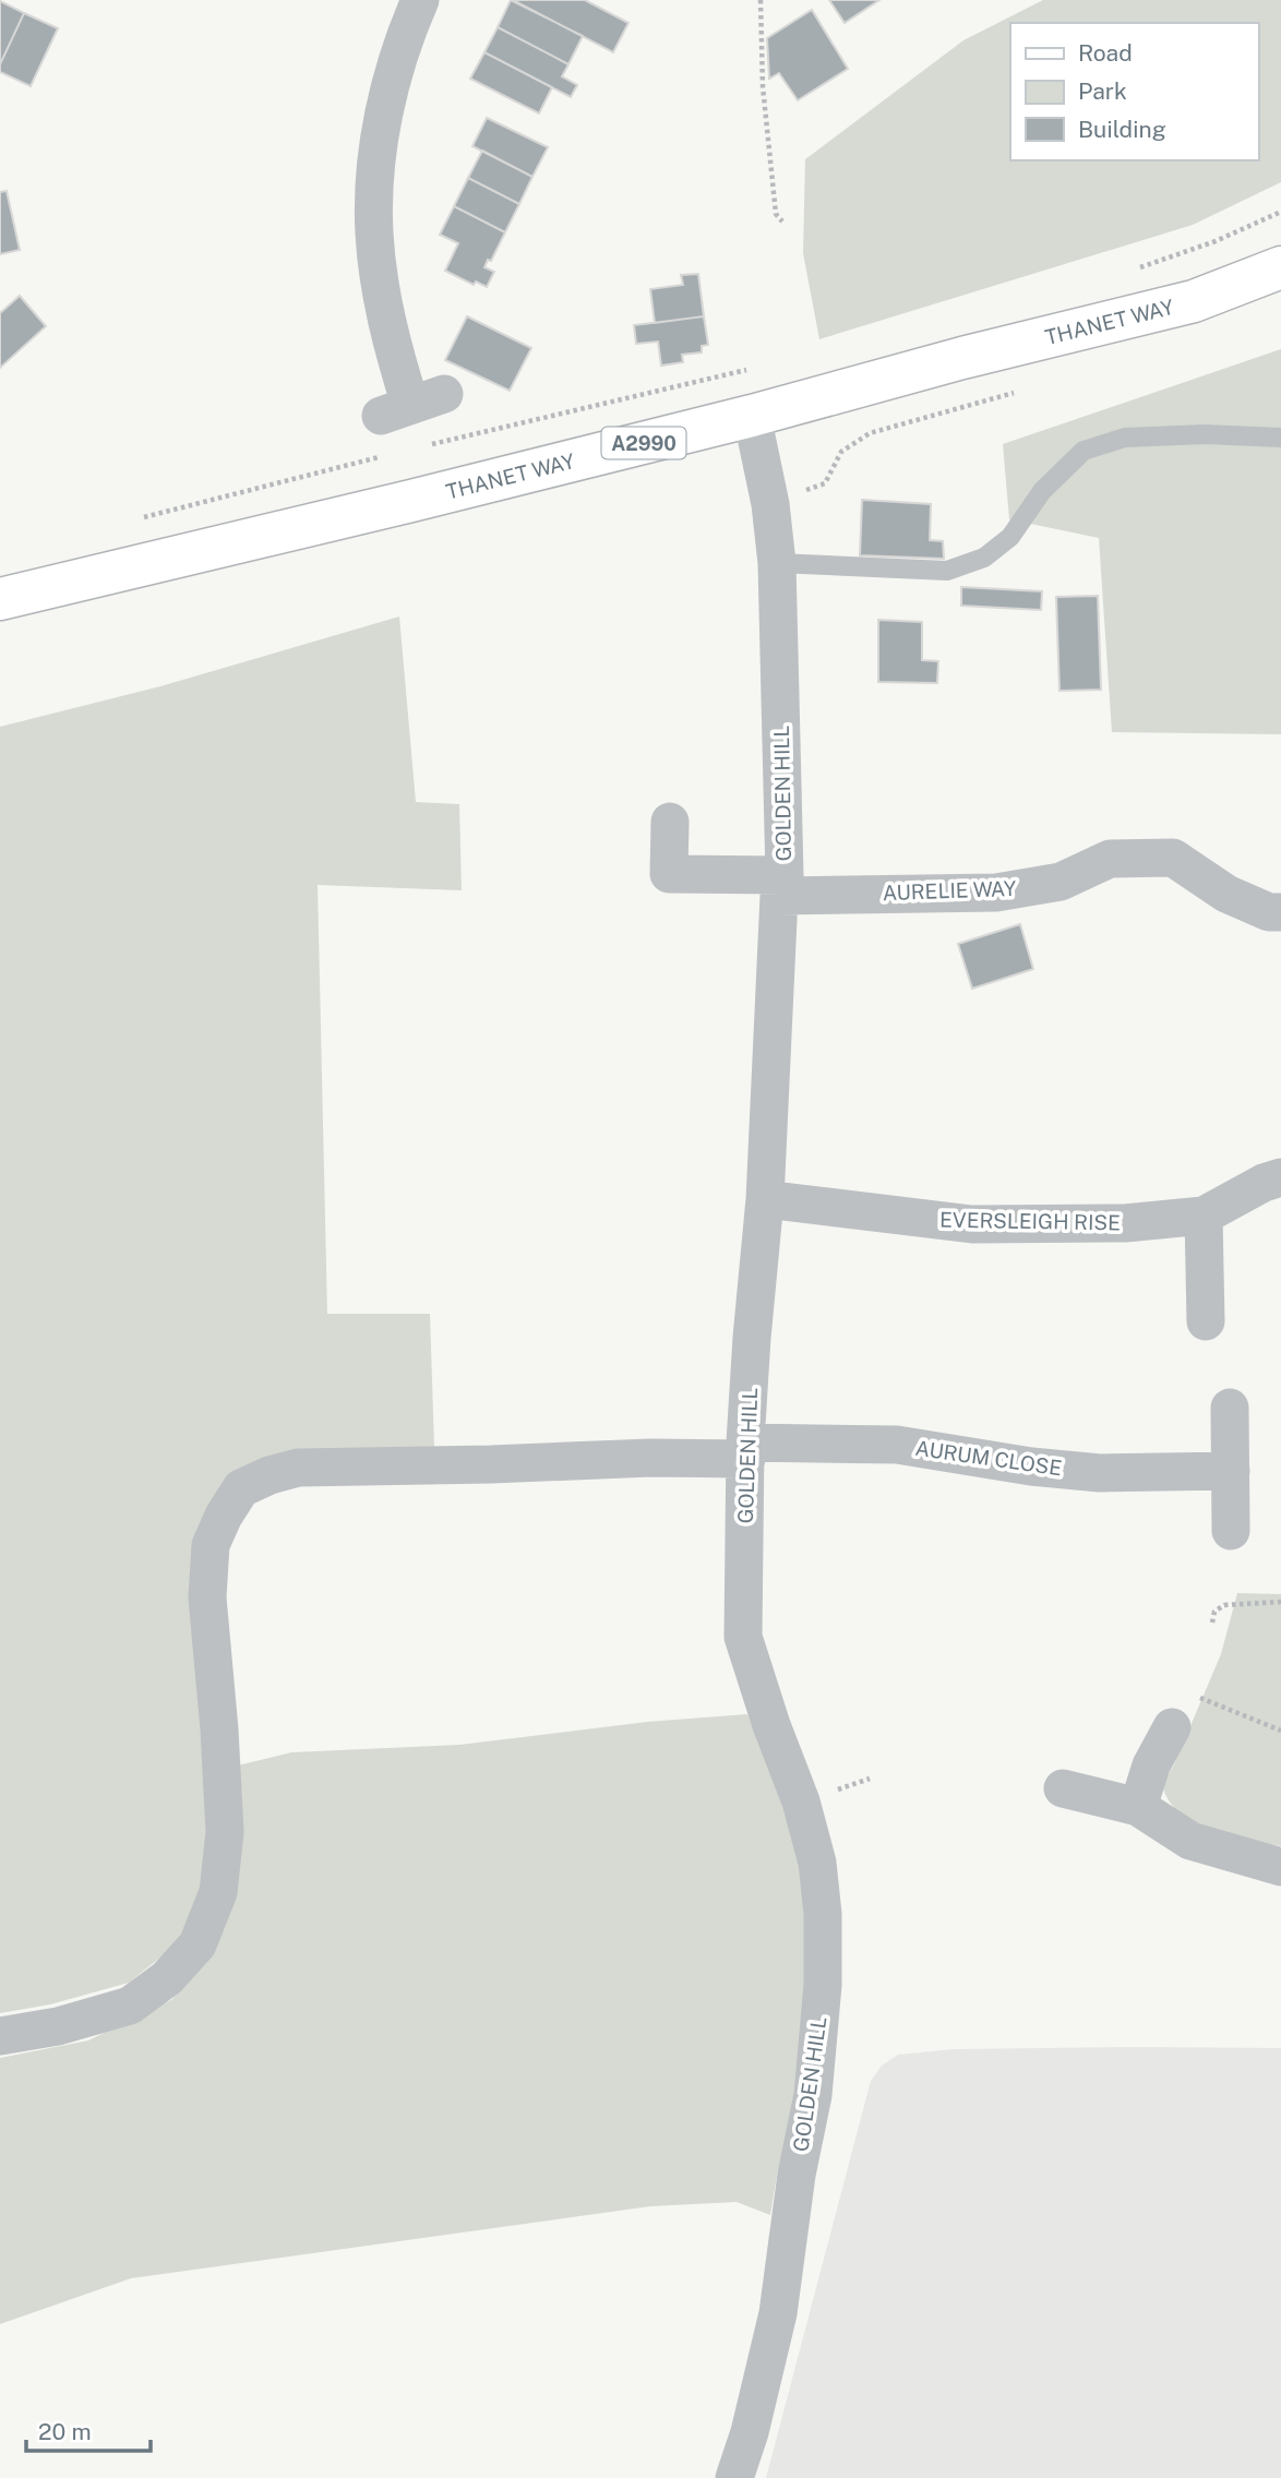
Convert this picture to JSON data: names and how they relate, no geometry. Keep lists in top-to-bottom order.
{
  "streets": {
    "main road": ["THANET WAY", "A2990"],
    "street": [
      "GOLDEN HILL",
      "AURELIE WAY",
      "EVERSLEIGH RISE",
      "AURUM CLOSE"
    ]
  },
  "crossings": [
    ["THANET WAY", "GOLDEN HILL"],
    ["GOLDEN HILL", "AURELIE WAY"],
    ["GOLDEN HILL", "EVERSLEIGH RISE"],
    ["GOLDEN HILL", "AURUM CLOSE"]
  ],
  "legend": ["Road", "Park", "Building"],
  "scale_bar": "20 m"
}
